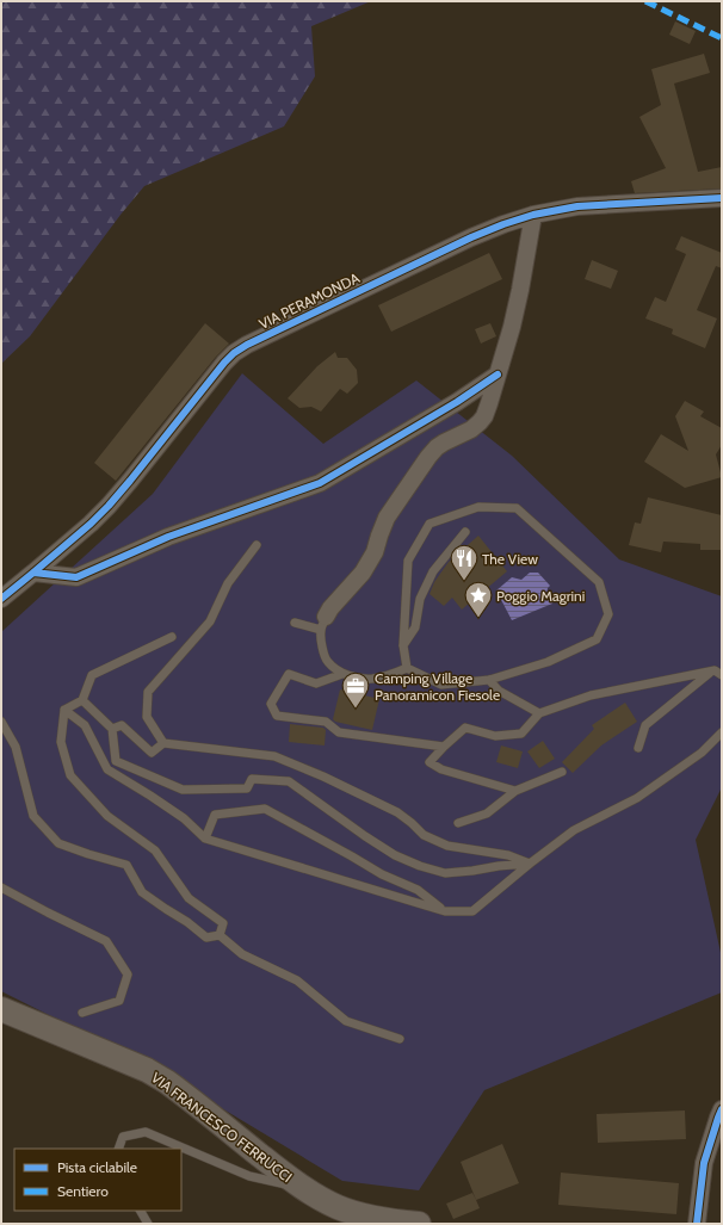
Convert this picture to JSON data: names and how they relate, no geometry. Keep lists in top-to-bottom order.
{
  "streets": {
    "main road": ["VIA FRANCESCO FERRUCCI"],
    "street": ["VIA PERAMONDA"]
  },
  "places": {
    "restaurant": ["The View"],
    "place": ["Poggio Magrini"],
    "office": ["Camping Village Panoramicon Fiesole"]
  },
  "legend": ["Pista ciclabile", "Sentiero"]
}
